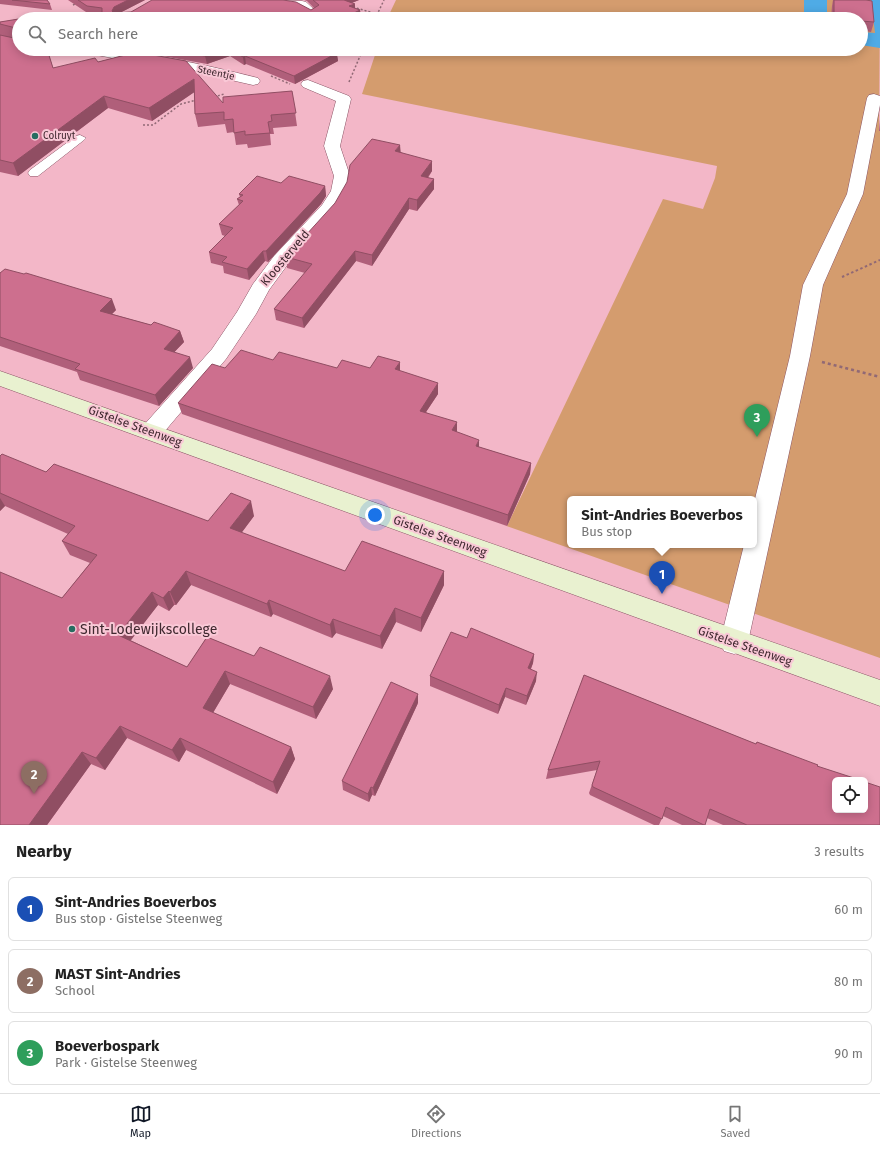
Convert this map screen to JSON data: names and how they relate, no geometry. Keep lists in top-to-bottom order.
{
  "streets": {
    "main road": ["Gistelse Steenweg"],
    "street": ["Steentje", "Kloosterveld"]
  },
  "crossings": [
    ["Kloosterveld", "Gistelse Steenweg"]
  ],
  "places": ["Colruyt", "Sint-Lodewijkscollege"],
  "page": {
    "search": "Search here",
    "pins": ["3", "1", "2"],
    "popup": ["Sint-Andries Boeverbos", "Bus stop"],
    "heading": ["Nearby", "3 results"],
    "list": [
      {
        "mark": "1",
        "name": "Sint-Andries Boeverbos",
        "note": "Bus stop · Gistelse Steenweg",
        "value": "60 m"
      },
      {
        "mark": "2",
        "name": "MAST Sint-Andries",
        "note": "School",
        "value": "80 m"
      },
      {
        "mark": "3",
        "name": "Boeverbospark",
        "note": "Park · Gistelse Steenweg",
        "value": "90 m"
      }
    ],
    "nav": ["Map", "Directions", "Saved"]
  }
}
